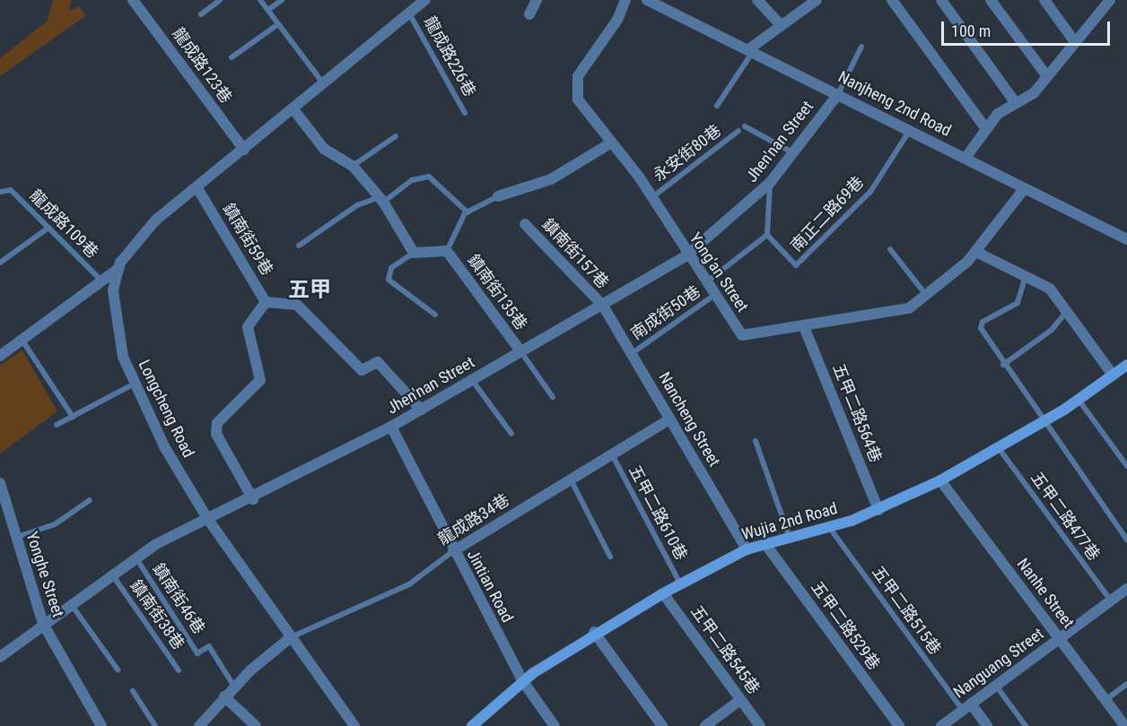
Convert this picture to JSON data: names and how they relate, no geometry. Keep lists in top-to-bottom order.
{
  "streets": {
    "main road": ["Wujia 2nd Road"],
    "street": [
      "龍成路123巷",
      "Nanjheng 2nd Road",
      "Jhen'nan Street",
      "鎮南街59巷",
      "鎮南街157巷",
      "Yong'an Street",
      "鎮南街135巷",
      "Longcheng Road",
      "五甲二路564巷",
      "Nancheng Street",
      "龍成路34巷",
      "Yonghe Street",
      "Jintian Road",
      "Nanhe Street",
      "五甲二路529巷",
      "五甲二路545巷",
      "Nanguang Street"
    ],
    "lane": [
      "龍成路226巷",
      "永安街80巷",
      "南正二路69巷",
      "龍成路109巷",
      "南成街50巷",
      "五甲二路610巷",
      "五甲二路477巷",
      "鎮南街46巷",
      "五甲二路515巷",
      "鎮南街38巷"
    ]
  },
  "crossings": [
    ["龍成路226巷", "Longcheng Road"],
    ["龍成路123巷", "Longcheng Road"],
    ["Nanjheng 2nd Road", "Jhen'nan Street"],
    ["Nanjheng 2nd Road", "南正二路69巷"],
    ["Nanjheng 2nd Road", "Yong'an Street"],
    ["Jhen'nan Street", "南正二路69巷"],
    ["Jhen'nan Street", "鎮南街59巷"],
    ["Jhen'nan Street", "鎮南街157巷"],
    ["Jhen'nan Street", "Yong'an Street"],
    ["Jhen'nan Street", "鎮南街135巷"],
    ["Jhen'nan Street", "Longcheng Road"],
    ["Jhen'nan Street", "Nancheng Street"],
    ["Jhen'nan Street", "Yonghe Street"],
    ["Jhen'nan Street", "Jintian Road"],
    ["Jhen'nan Street", "鎮南街46巷"],
    ["Jhen'nan Street", "鎮南街38巷"],
    ["永安街80巷", "Yong'an Street"],
    ["鎮南街59巷", "Longcheng Road"],
    ["鎮南街157巷", "Nancheng Street"],
    ["Yong'an Street", "南成街50巷"],
    ["Yong'an Street", "五甲二路564巷"],
    ["南成街50巷", "Nancheng Street"],
    ["Longcheng Road", "龍成路34巷"],
    ["五甲二路564巷", "Wujia 2nd Road"],
    ["Nancheng Street", "龍成路34巷"],
    ["Nancheng Street", "Wujia 2nd Road"],
    ["五甲二路610巷", "龍成路34巷"],
    ["五甲二路610巷", "Wujia 2nd Road"],
    ["五甲二路477巷", "Wujia 2nd Road"],
    ["五甲二路477巷", "Nanguang Street"],
    ["龍成路34巷", "Jintian Road"],
    ["Wujia 2nd Road", "Jintian Road"],
    ["Wujia 2nd Road", "Nanhe Street"],
    ["Wujia 2nd Road", "五甲二路515巷"],
    ["Wujia 2nd Road", "五甲二路529巷"],
    ["Wujia 2nd Road", "五甲二路545巷"],
    ["Nanhe Street", "Nanguang Street"],
    ["五甲二路515巷", "Nanguang Street"]
  ],
  "districts": ["五甲"],
  "scale_bar": "100 m"
}
